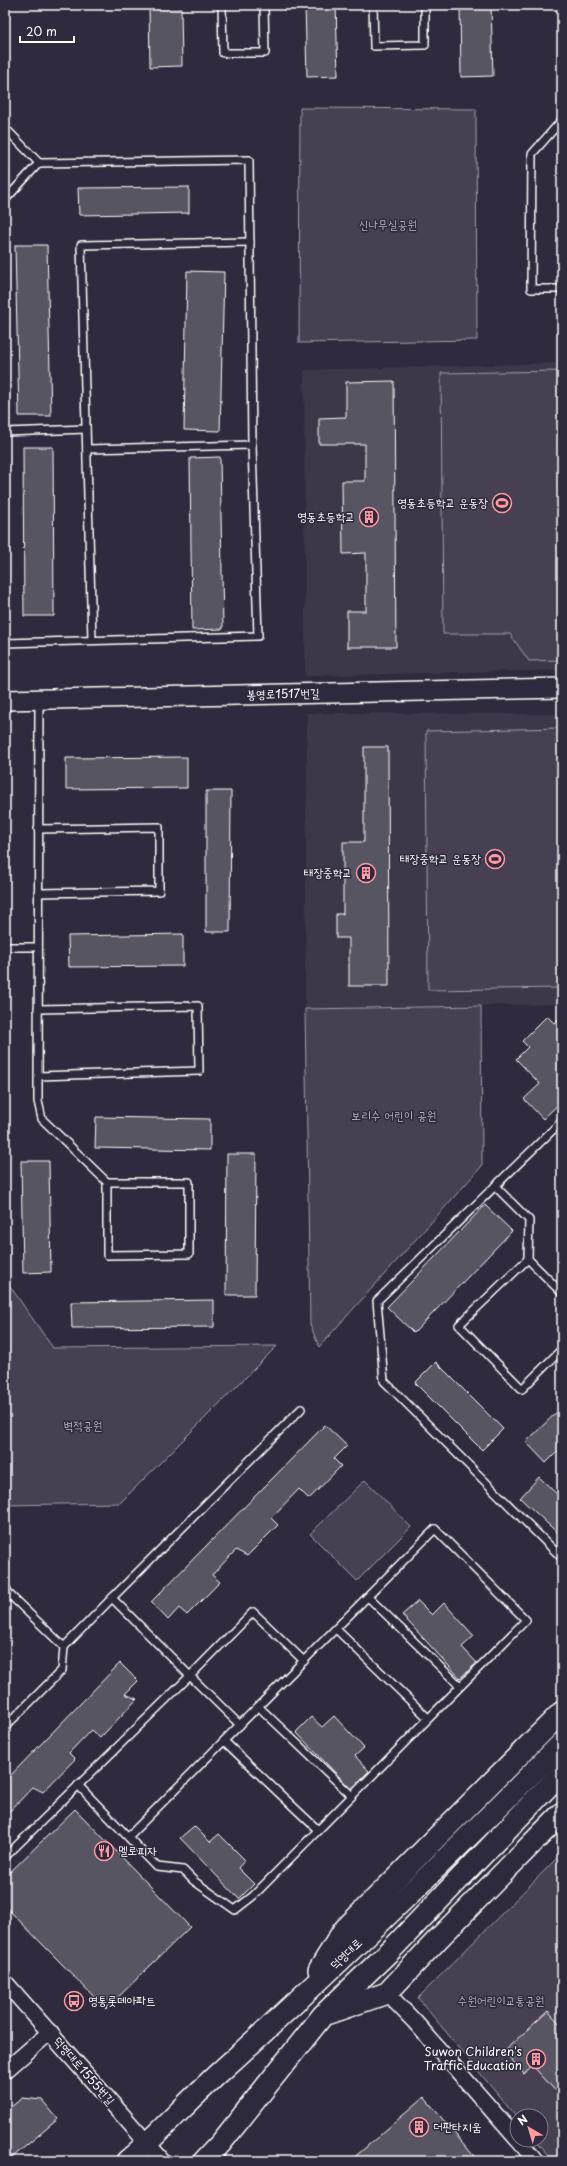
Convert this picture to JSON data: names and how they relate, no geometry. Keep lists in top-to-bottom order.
{
  "streets": {
    "main road": ["덕영대로"],
    "street": ["봉영로1517번길", "덕영대로1555번길"]
  },
  "crossings": [
    ["덕영대로", "덕영대로1555번길"]
  ],
  "parks": [
    "신나무실공원",
    "보리수 어린이 공원",
    "벽적공원",
    "수원어린이교통공원"
  ],
  "places": {
    "sports": ["영동초등학교 운동장", "태장중학교 운동장"],
    "building": [
      "영동초등학교",
      "태장중학교",
      "Suwon Children's Traffic Education",
      "더판타지움"
    ],
    "restaurant": ["멜로피자"],
    "bus stop": ["영통롯데아파트"]
  },
  "scale_bar": "20 m",
  "north": "top left"
}
